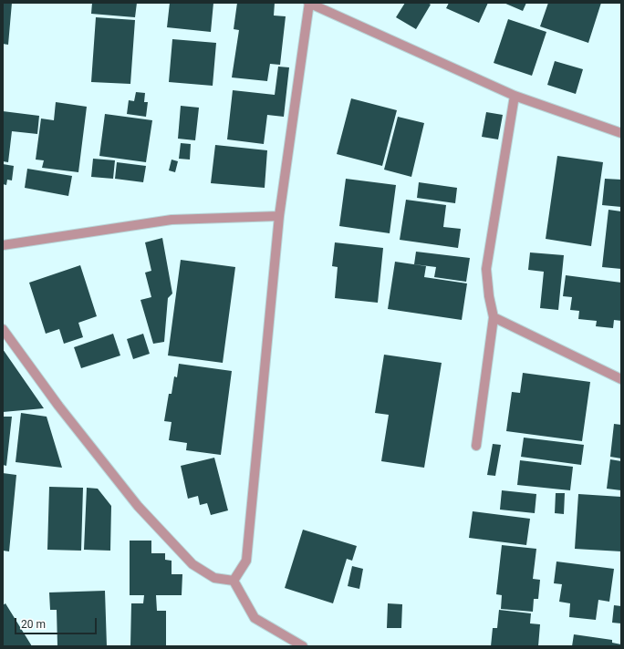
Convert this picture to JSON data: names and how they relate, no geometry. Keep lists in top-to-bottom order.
{
  "scale_bar": "20 m"
}
